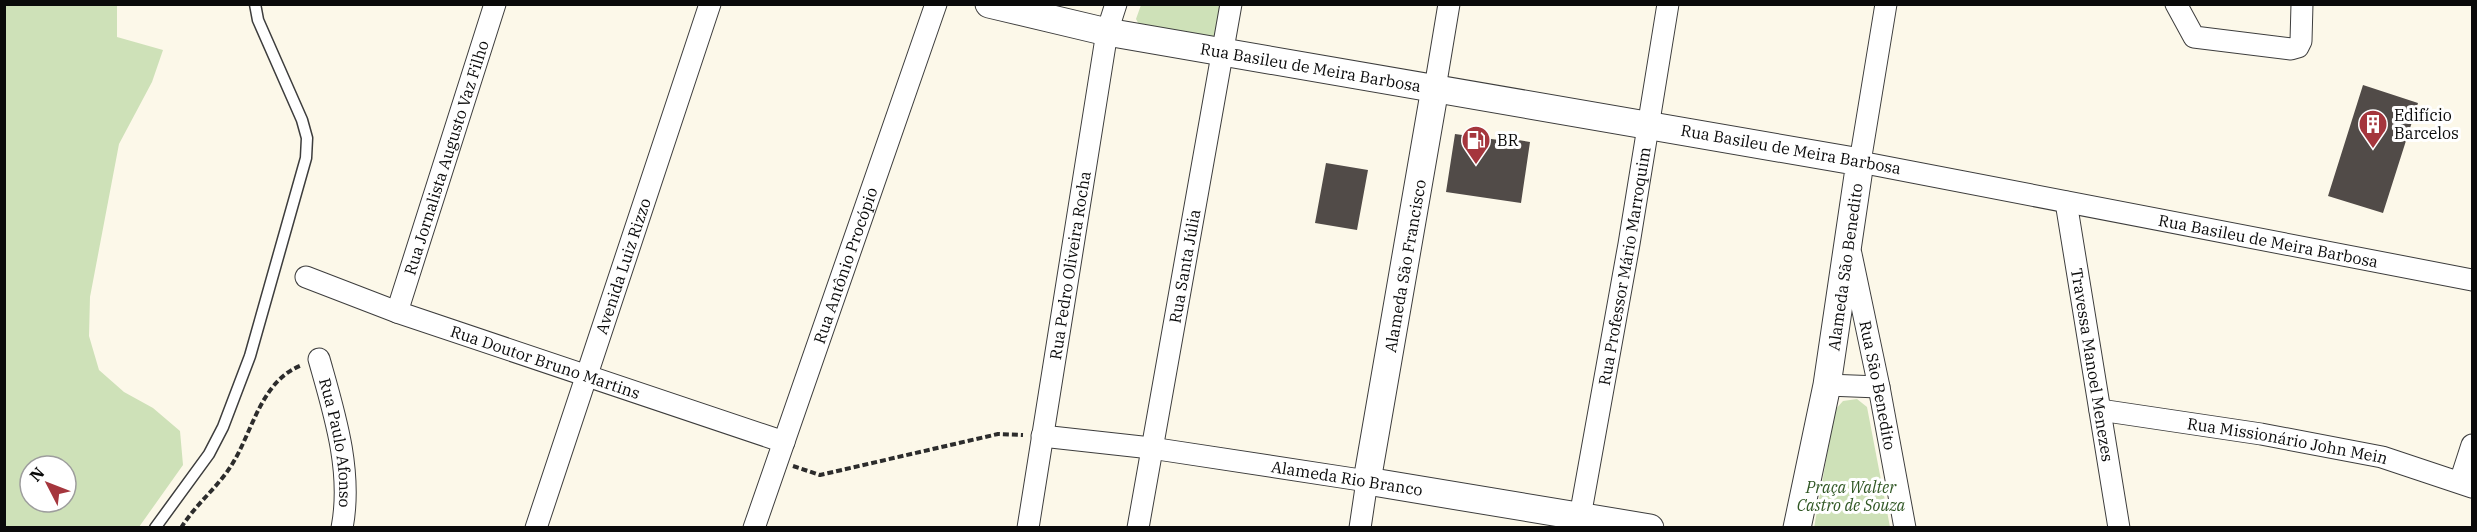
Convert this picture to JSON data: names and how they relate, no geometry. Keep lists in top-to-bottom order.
{
  "streets": {
    "street": [
      "Rua Basileu de Meira Barbosa",
      "Rua Jornalista Augusto Vaz Filho",
      "Rua Pedro Oliveira Rocha",
      "Avenida Luiz Rizzo",
      "Rua Antônio Procópio",
      "Rua Santa Júlia",
      "Alameda São Francisco",
      "Rua Professor Mário Marroquim",
      "Alameda São Benedito",
      "Rua Doutor Bruno Martins",
      "Travessa Manoel Menezes",
      "Rua São Benedito",
      "Rua Missionário John Mein",
      "Rua Paulo Afonso",
      "Alameda Rio Branco"
    ]
  },
  "crossings": [
    ["Rua Basileu de Meira Barbosa", "Rua Pedro Oliveira Rocha"],
    ["Rua Basileu de Meira Barbosa", "Rua Santa Júlia"],
    ["Rua Basileu de Meira Barbosa", "Alameda São Francisco"],
    ["Rua Basileu de Meira Barbosa", "Rua Professor Mário Marroquim"],
    ["Rua Basileu de Meira Barbosa", "Alameda São Benedito"],
    ["Rua Basileu de Meira Barbosa", "Travessa Manoel Menezes"],
    ["Rua Jornalista Augusto Vaz Filho", "Rua Doutor Bruno Martins"],
    ["Rua Pedro Oliveira Rocha", "Alameda Rio Branco"],
    ["Avenida Luiz Rizzo", "Rua Doutor Bruno Martins"],
    ["Rua Antônio Procópio", "Rua Doutor Bruno Martins"],
    ["Rua Santa Júlia", "Alameda Rio Branco"],
    ["Alameda São Francisco", "Alameda Rio Branco"],
    ["Rua Professor Mário Marroquim", "Alameda Rio Branco"],
    ["Alameda São Benedito", "Rua São Benedito"],
    ["Travessa Manoel Menezes", "Rua Missionário John Mein"]
  ],
  "parks": ["Praça Walter Castro de Souza"],
  "places": {
    "building": ["Edifício Barcelos"],
    "fuel station": ["BR"]
  },
  "north": "top left"
}
